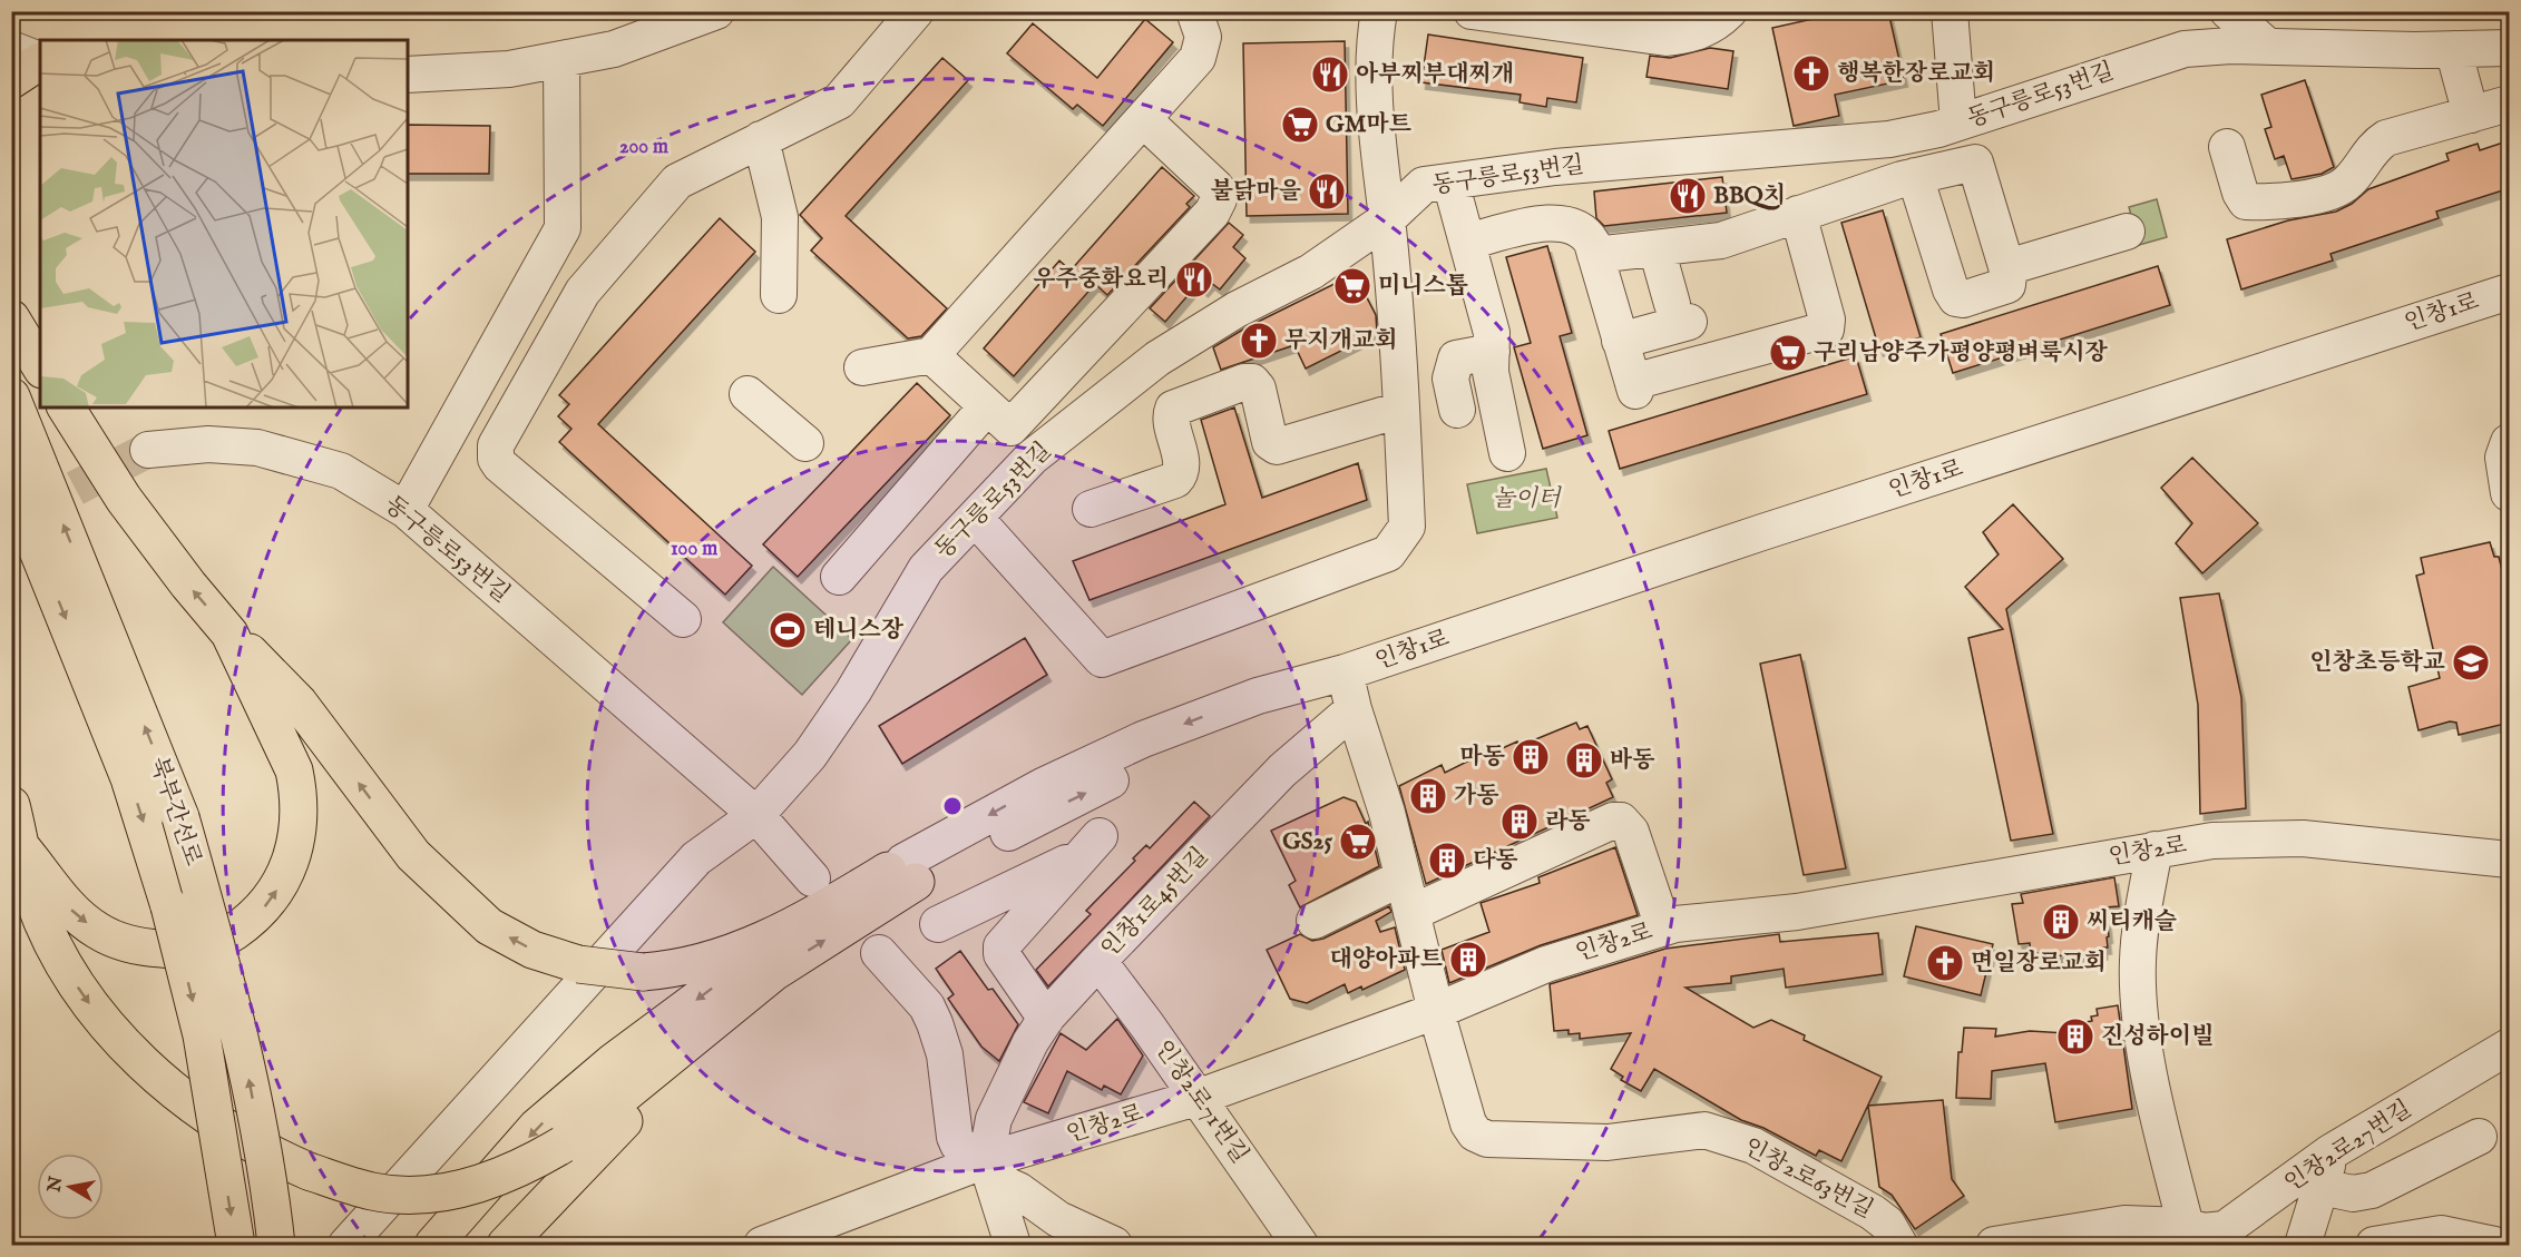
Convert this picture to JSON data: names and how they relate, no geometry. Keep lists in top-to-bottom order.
{
  "streets": {
    "highway": ["북부간선로"],
    "street": [
      "동구릉로53번길",
      "인창1로",
      "인창2로",
      "인창1로45번길",
      "인창2로71번길",
      "인창2로27번길",
      "인창2로63번길"
    ]
  },
  "crossings": [
    ["인창2로", "인창1로45번길"],
    ["인창2로", "인창2로71번길"],
    ["인창2로", "인창2로63번길"],
    ["인창1로45번길", "인창2로71번길"]
  ],
  "parks": ["놀이터"],
  "places": {
    "church": ["행복한장로교회", "무지개교회", "면일장로교회"],
    "restaurant": [
      "아부찌부대찌개",
      "불닭마을",
      "BBQ치",
      "우주중화요리"
    ],
    "supermarket": [
      "GM마트",
      "미니스톱",
      "구리남양주가평양평벼룩시장",
      "GS25"
    ],
    "sports": ["테니스장"],
    "school or university": ["인창초등학교"],
    "building": [
      "마동",
      "바동",
      "가동",
      "라동",
      "다동",
      "씨티캐슬",
      "대양아파트",
      "진성하이빌"
    ]
  },
  "north": "left",
  "rings": ["200 m", "100 m"]
}
